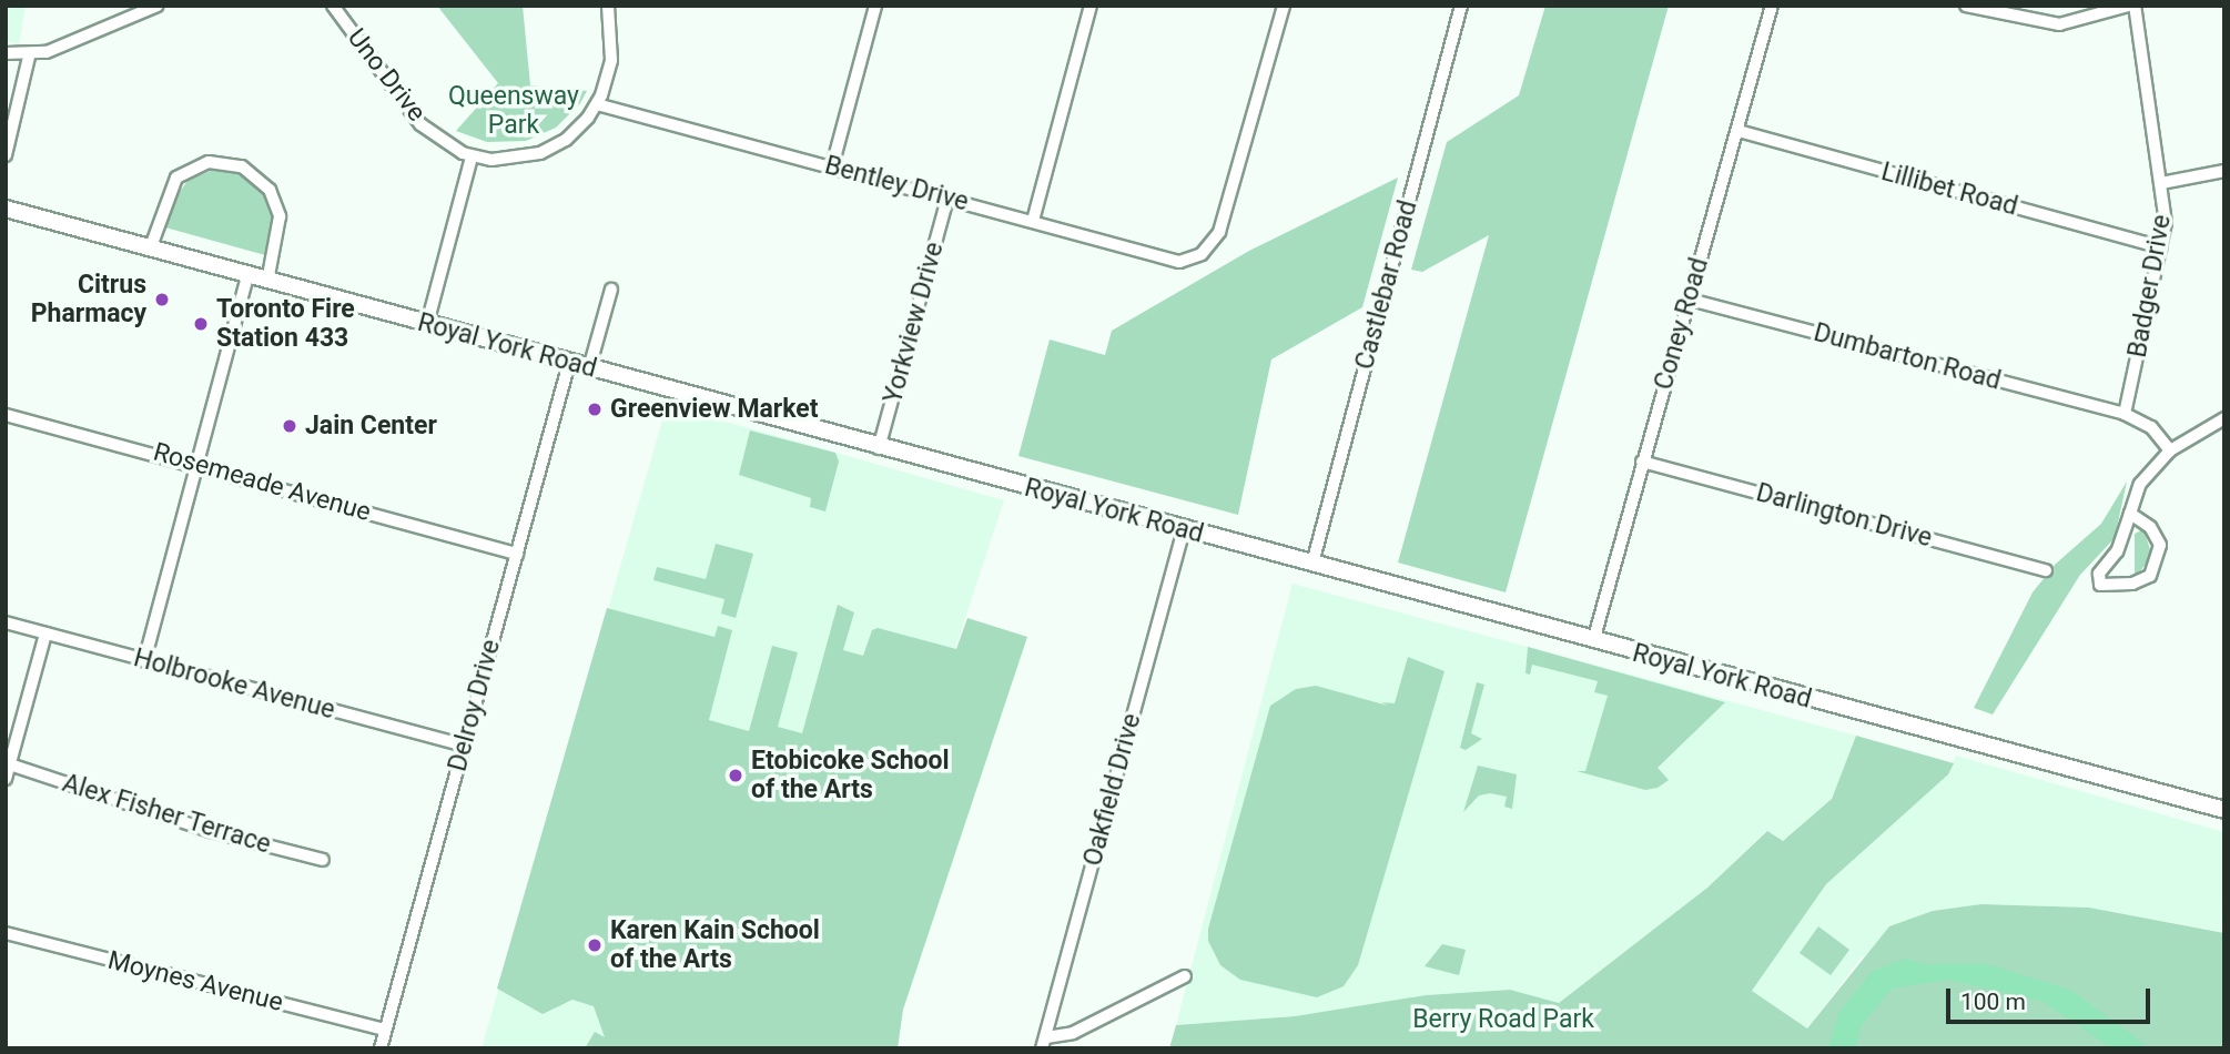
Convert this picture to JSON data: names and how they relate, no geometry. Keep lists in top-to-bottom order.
{
  "streets": {
    "main road": ["Royal York Road"],
    "street": [
      "Uno Drive",
      "Bentley Drive",
      "Lillibet Road",
      "Castlebar Road",
      "Badger Drive",
      "Yorkview Drive",
      "Coney Road",
      "Dumbarton Road",
      "Rosemeade Avenue",
      "Darlington Drive",
      "Holbrooke Avenue",
      "Delroy Drive",
      "Oakfield Drive",
      "Alex Fisher Terrace",
      "Moynes Avenue"
    ]
  },
  "crossings": [
    ["Bentley Drive", "Yorkview Drive"],
    ["Lillibet Road", "Badger Drive"],
    ["Lillibet Road", "Coney Road"],
    ["Castlebar Road", "Royal York Road"],
    ["Badger Drive", "Dumbarton Road"],
    ["Yorkview Drive", "Royal York Road"],
    ["Coney Road", "Royal York Road"],
    ["Coney Road", "Dumbarton Road"],
    ["Coney Road", "Darlington Drive"],
    ["Royal York Road", "Delroy Drive"],
    ["Royal York Road", "Oakfield Drive"],
    ["Rosemeade Avenue", "Delroy Drive"],
    ["Holbrooke Avenue", "Delroy Drive"],
    ["Delroy Drive", "Moynes Avenue"]
  ],
  "parks": ["Queensway Park", "Berry Road Park"],
  "places": [
    "Citrus Pharmacy",
    "Toronto Fire Station 433",
    "Greenview Market",
    "Jain Center",
    "Etobicoke School of the Arts",
    "Karen Kain School of the Arts"
  ],
  "scale_bar": "100 m"
}
